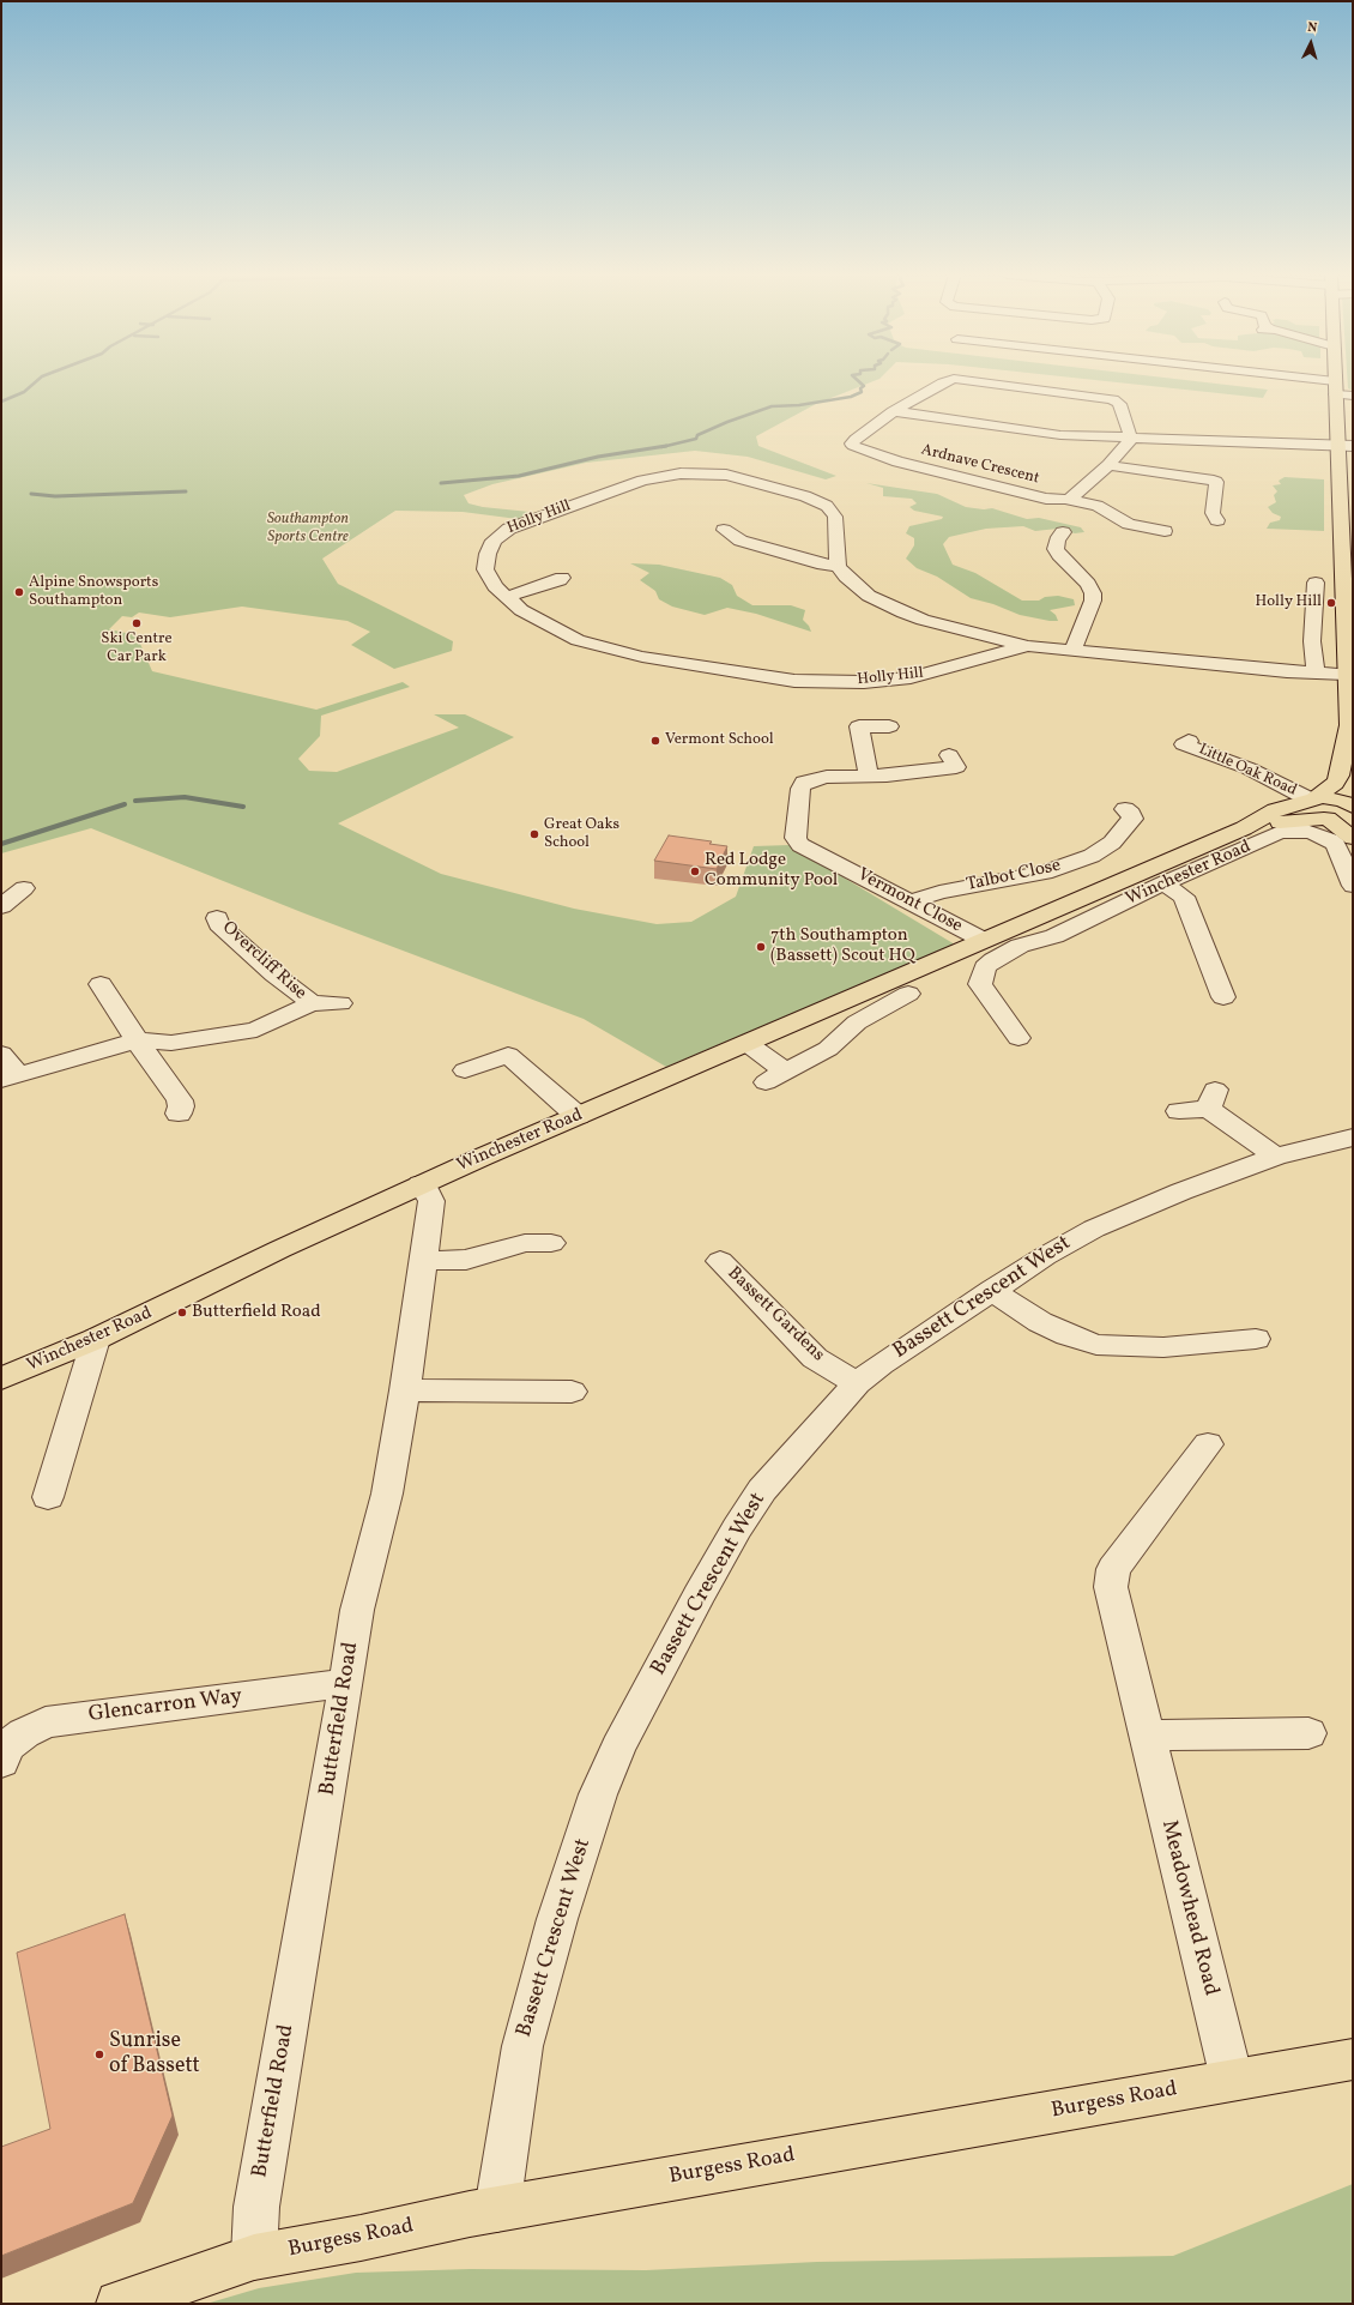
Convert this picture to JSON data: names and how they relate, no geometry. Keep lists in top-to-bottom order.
{
  "streets": {
    "main road": ["Winchester Road", "Burgess Road"],
    "street": [
      "Ardnave Crescent",
      "Holly Hill",
      "Little Oak Road",
      "Talbot Close",
      "Vermont Close",
      "Overcliff Rise",
      "Bassett Crescent West",
      "Bassett Gardens",
      "Glencarron Way",
      "Butterfield Road",
      "Meadowhead Road"
    ]
  },
  "crossings": [
    ["Little Oak Road", "Winchester Road"],
    ["Winchester Road", "Vermont Close"],
    ["Winchester Road", "Butterfield Road"],
    ["Talbot Close", "Vermont Close"],
    ["Bassett Crescent West", "Bassett Gardens"],
    ["Bassett Crescent West", "Burgess Road"],
    ["Glencarron Way", "Butterfield Road"],
    ["Butterfield Road", "Burgess Road"],
    ["Meadowhead Road", "Burgess Road"]
  ],
  "parks": ["Southampton Sports Centre"],
  "places": [
    "Alpine Snowsports Southampton",
    "Holly Hill",
    "Ski Centre Car Park",
    "Vermont School",
    "Great Oaks School",
    "Red Lodge Community Pool",
    "7th Southampton (Bassett) Scout HQ",
    "Butterfield Road",
    "Sunrise of Bassett"
  ],
  "north": "top"
}
